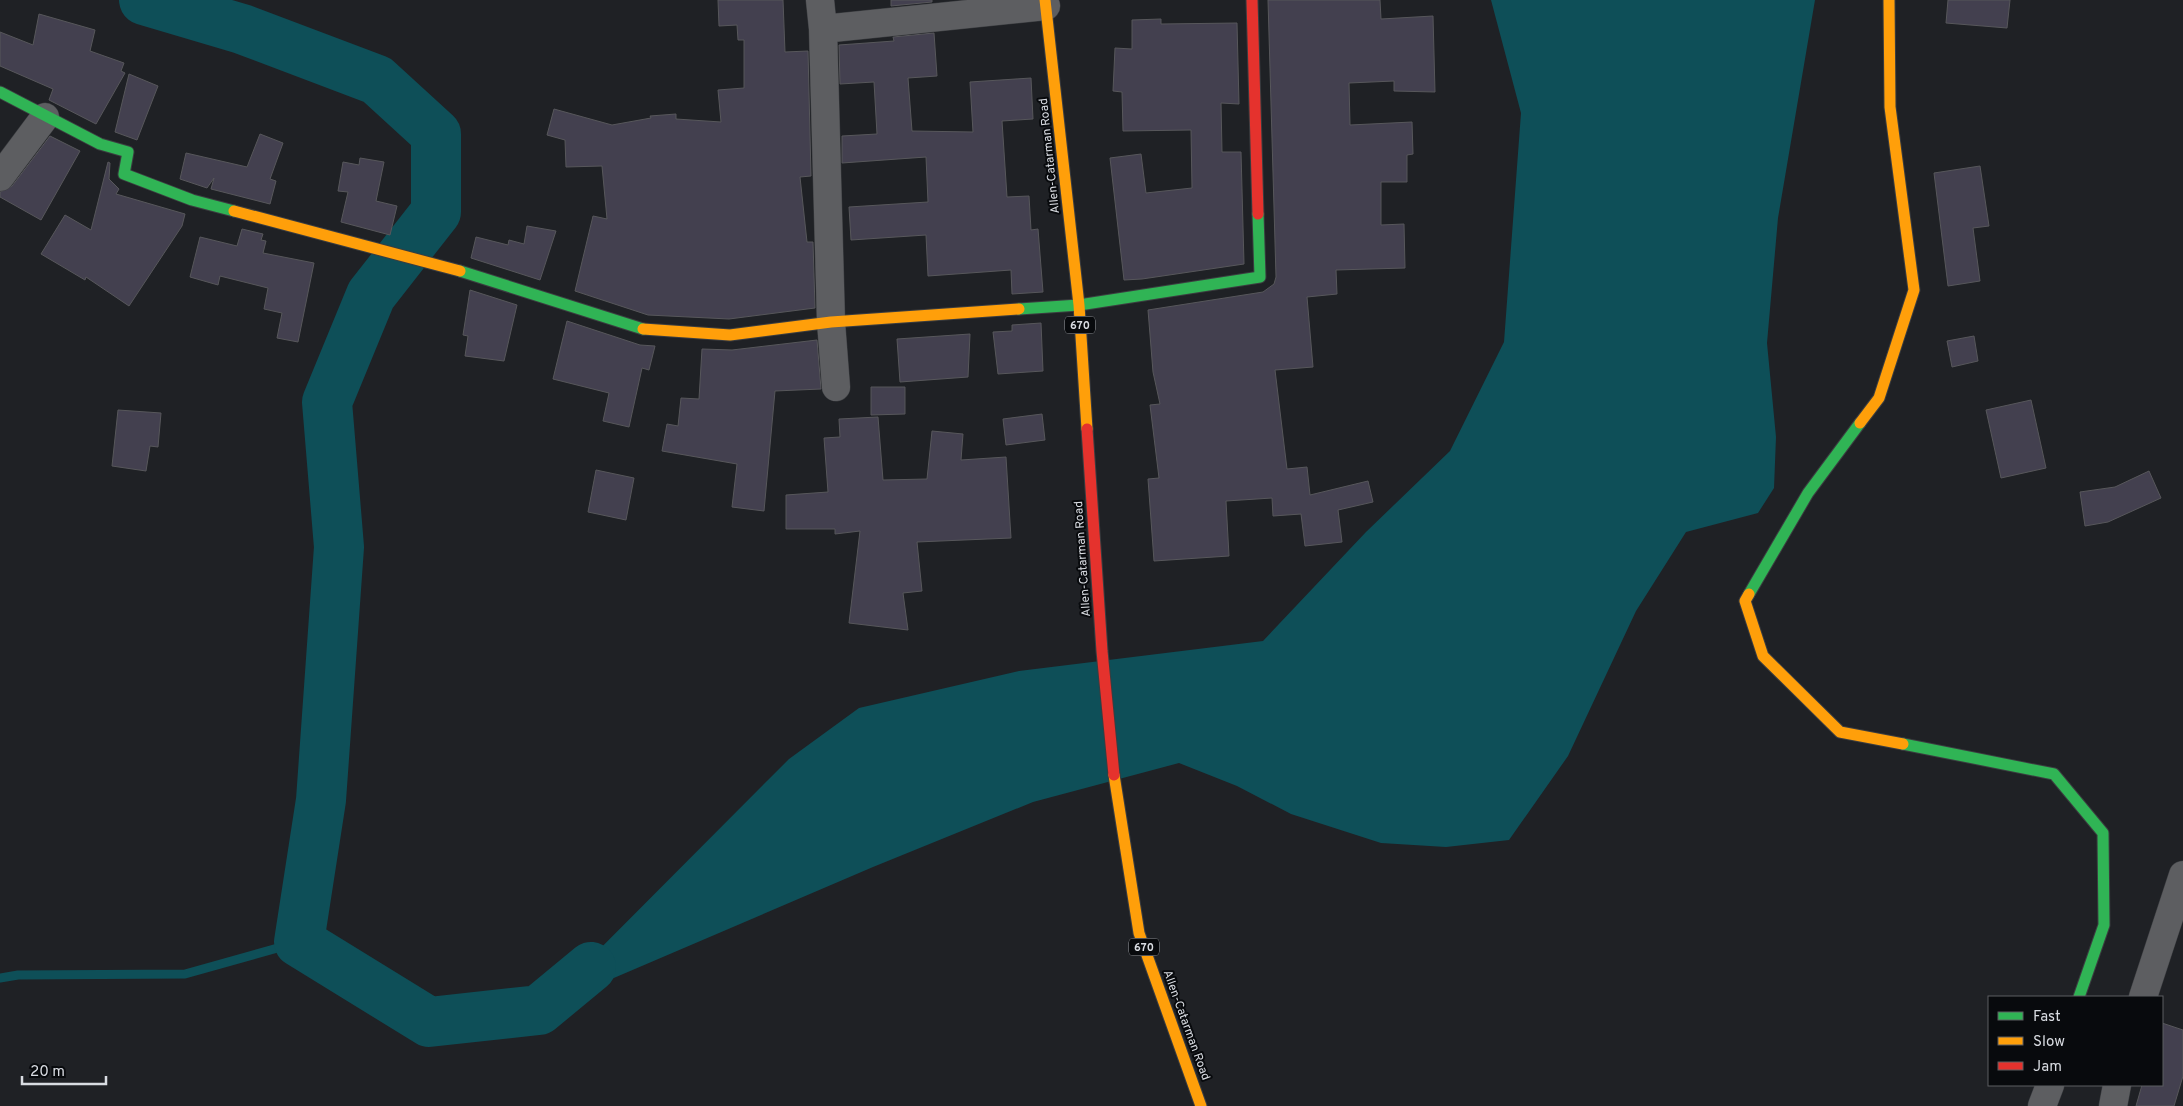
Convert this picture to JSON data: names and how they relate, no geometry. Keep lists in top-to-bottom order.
{
  "streets": {
    "street": ["Allen-Catarman Road", "670"]
  },
  "legend": ["Fast", "Slow", "Jam"],
  "scale_bar": "20 m"
}
